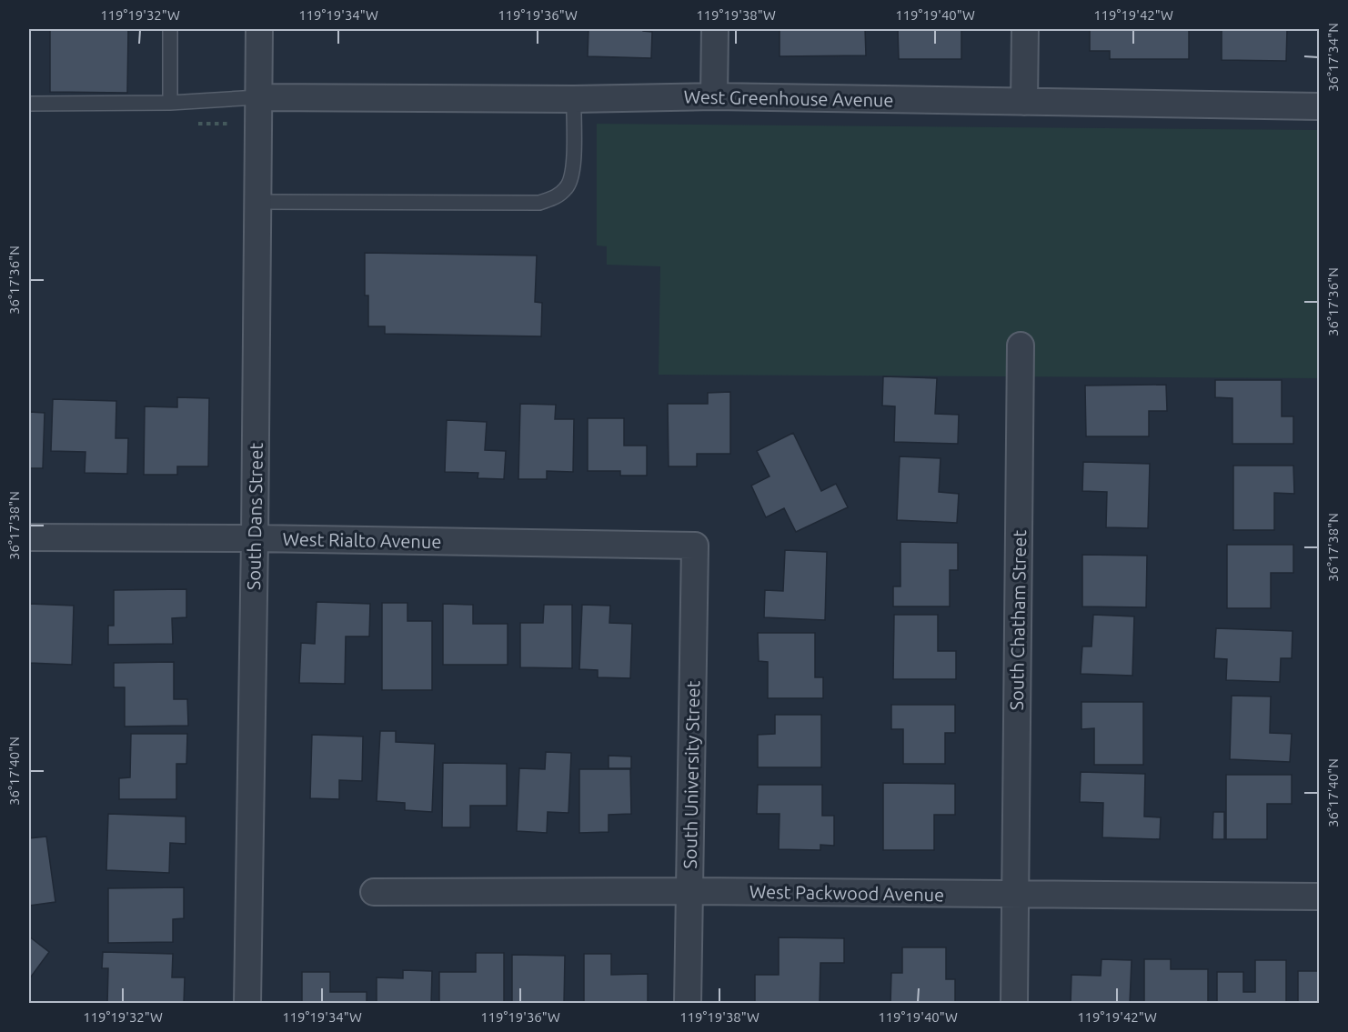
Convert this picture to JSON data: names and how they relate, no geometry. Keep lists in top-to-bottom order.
{
  "streets": {
    "street": [
      "West Greenhouse Avenue",
      "South Dans Street",
      "West Rialto Avenue",
      "South Chatham Street",
      "South University Street",
      "West Packwood Avenue"
    ]
  },
  "crossings": [
    ["West Greenhouse Avenue", "South Dans Street"],
    ["South Dans Street", "West Rialto Avenue"],
    ["West Rialto Avenue", "South University Street"],
    ["South Chatham Street", "West Packwood Avenue"],
    ["South University Street", "West Packwood Avenue"]
  ],
  "coordinates": [
    "119°19'32\"W",
    "119°19'34\"W",
    "119°19'36\"W",
    "119°19'38\"W",
    "119°19'40\"W",
    "119°19'42\"W",
    "36°17'34\"N",
    "36°17'36\"N",
    "36°17'38\"N",
    "36°17'40\"N"
  ]
}
